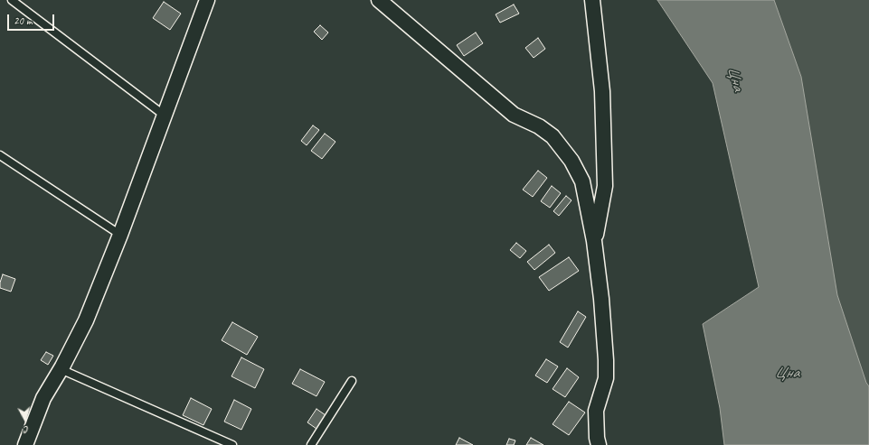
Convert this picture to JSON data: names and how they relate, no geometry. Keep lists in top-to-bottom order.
{
  "water": ["Цна"],
  "scale_bar": "20 m",
  "north": "bottom"
}
